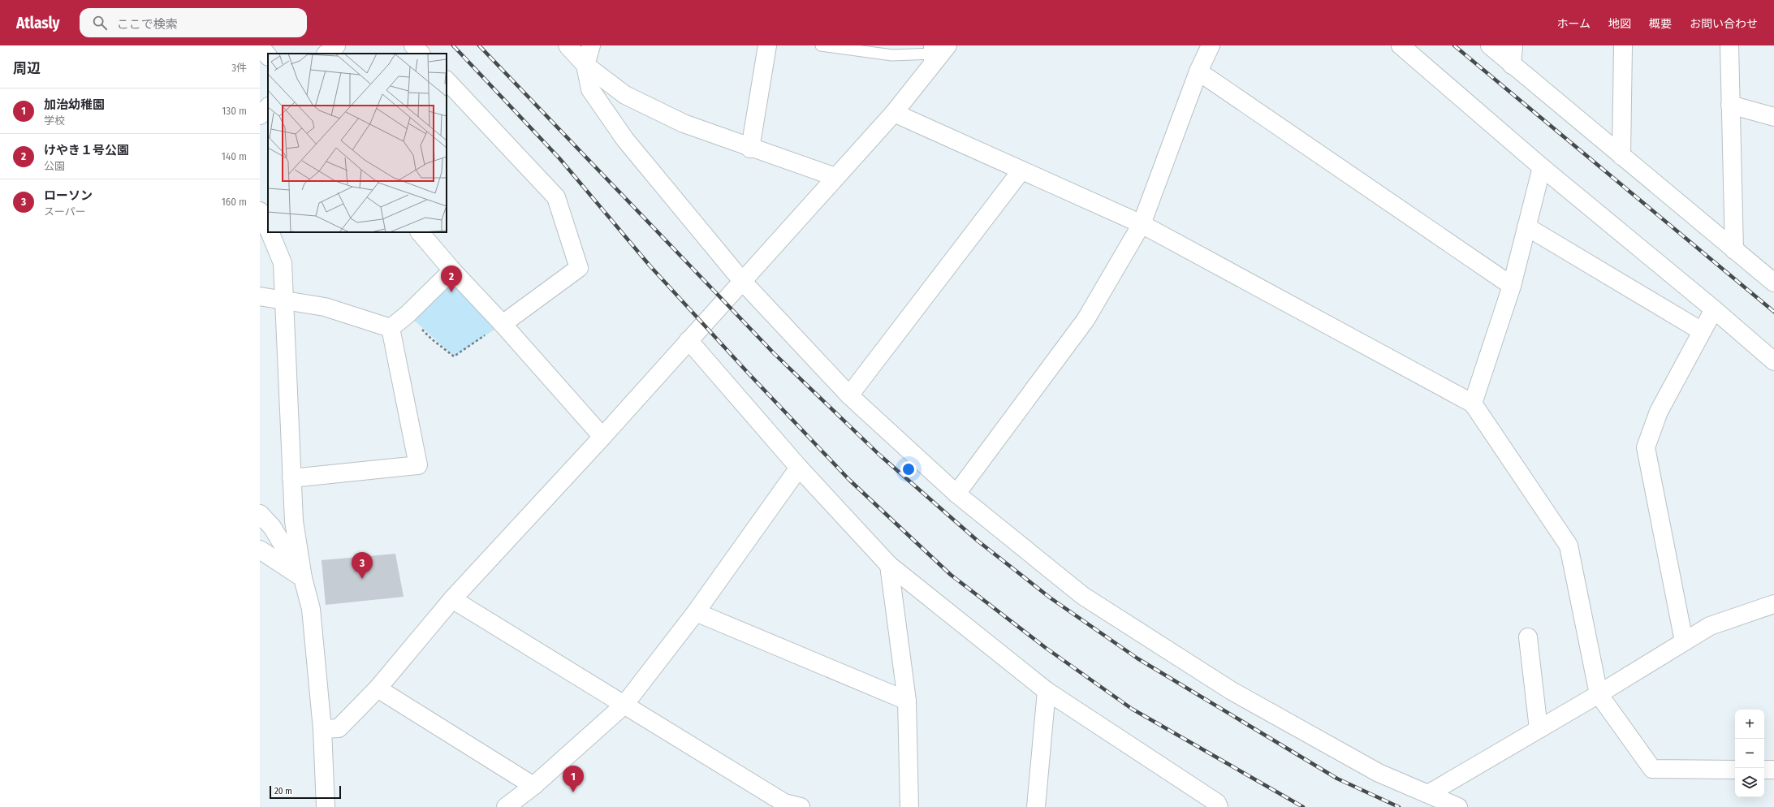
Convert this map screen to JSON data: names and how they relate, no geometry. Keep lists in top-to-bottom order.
{
  "scale_bar": "20 m",
  "page": {
    "header": "Atlasly",
    "search": "ここで検索",
    "nav": [
      "ホーム",
      "地図",
      "概要",
      "お問い合わせ"
    ],
    "heading": ["周辺", "3件"],
    "list": [
      {
        "mark": "1",
        "name": "加治幼稚園",
        "note": "学校",
        "value": "130 m"
      },
      {
        "mark": "2",
        "name": "けやき１号公園",
        "note": "公園",
        "value": "140 m"
      },
      {
        "mark": "3",
        "name": "ローソン",
        "note": "スーパー",
        "value": "160 m"
      }
    ],
    "pins": ["2", "3", "1"],
    "map_buttons": ["+", "−"],
    "scale": "20 m"
  }
}
